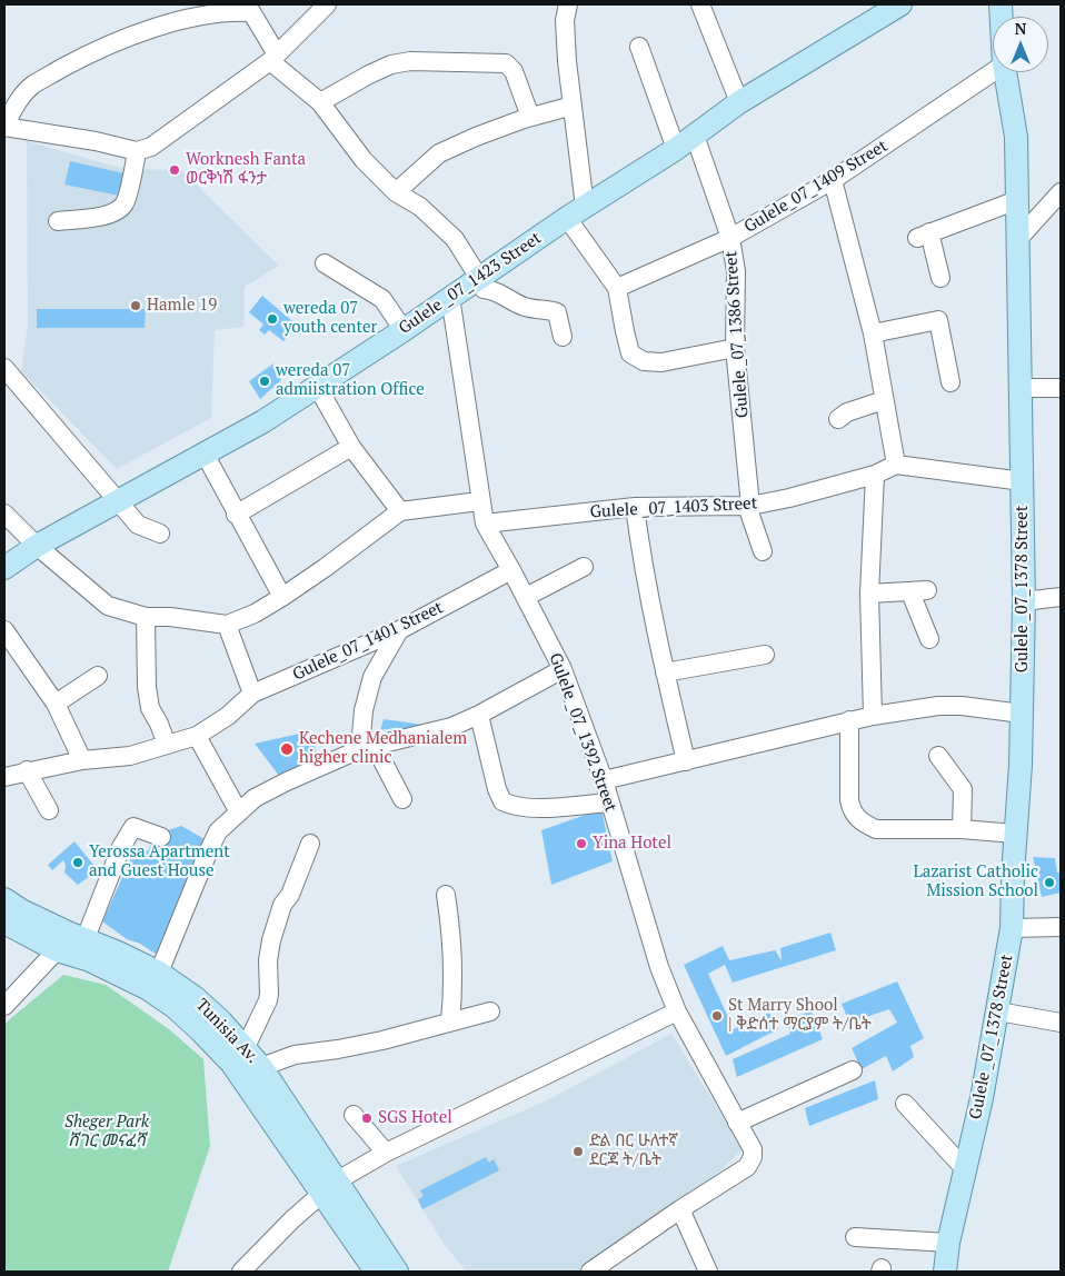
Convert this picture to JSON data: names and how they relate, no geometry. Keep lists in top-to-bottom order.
{
  "streets": {
    "main road": ["Gulele _07_1423 Street", "Gulele _07_1378 Street", "Tunisia Av."],
    "street": [
      "Gulele_07_1409 Street",
      "Gulele _07_1386 Street",
      "Gulele _07_1403 Street",
      "Gulele_07_1401 Street",
      "Gulele _07_1392 Street"
    ]
  },
  "crossings": [
    ["Gulele_07_1409 Street", "Gulele _07_1386 Street"],
    ["Gulele _07_1423 Street", "Gulele _07_1386 Street"],
    ["Gulele _07_1423 Street", "Gulele _07_1392 Street"],
    ["Gulele _07_1386 Street", "Gulele _07_1403 Street"],
    ["Gulele _07_1403 Street", "Gulele _07_1392 Street"],
    ["Gulele_07_1401 Street", "Gulele _07_1392 Street"]
  ],
  "parks": ["Sheger Park ሸገር መናፈሻ"],
  "places": [
    "Worknesh Fanta ወርቅነሽ ፋንታ",
    "Hamle 19",
    "wereda 07 youth center",
    "wereda 07 admiistration Office",
    "Kechene Medhanialem higher clinic",
    "Yina Hotel",
    "Yerossa Apartment and Guest House",
    "Lazarist Catholic Mission School",
    "St Marry Shool | ቅድሰተ ማርያም ት/ቤት",
    "SGS Hotel",
    "ድል በር ሁለተኛ ደርጃ ት/ቤት"
  ],
  "north": "top"
}
